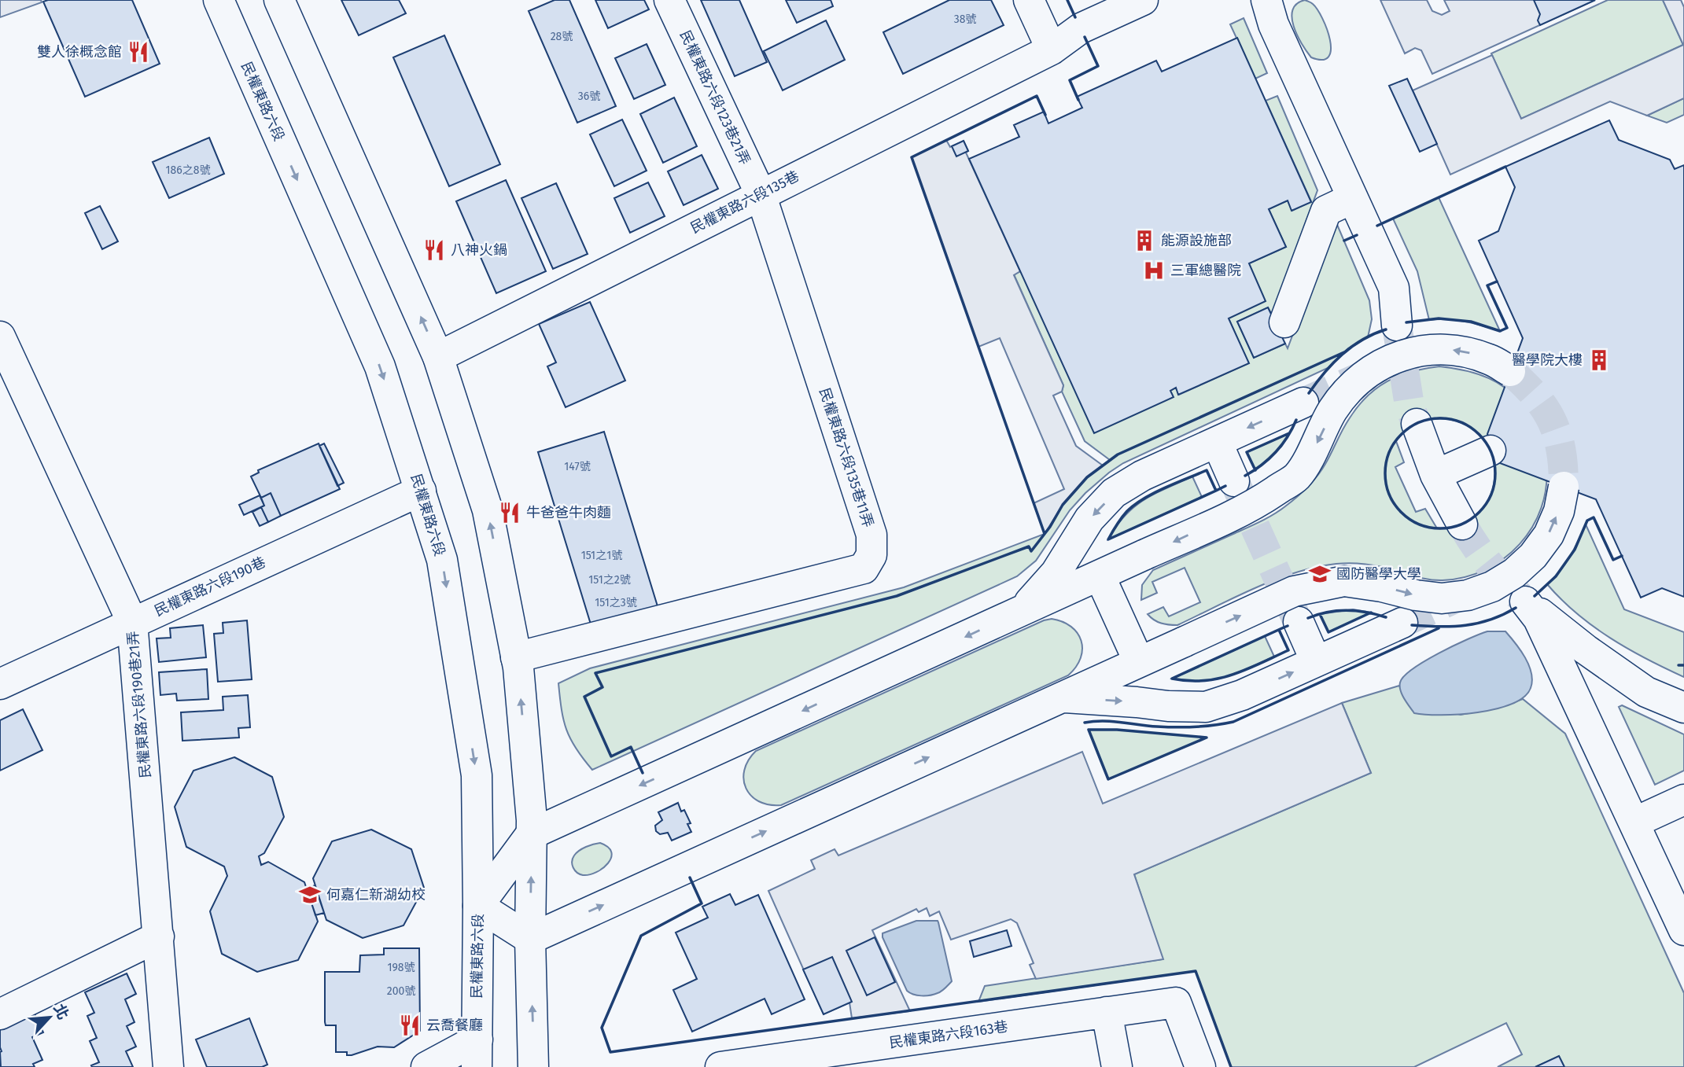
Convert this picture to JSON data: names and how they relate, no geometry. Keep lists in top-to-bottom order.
{
  "streets": {
    "main road": [
      "民權東路六段123巷21弄",
      "民權東路六段",
      "民權東路六段135巷",
      "民權東路六段135巷11弄",
      "民權東路六段190巷",
      "民權東路六段190巷21弄",
      "民權東路六段163巷"
    ]
  },
  "crossings": [
    ["民權東路六段123巷21弄", "民權東路六段135巷"],
    ["民權東路六段123巷21弄", "民權東路六段135巷11弄"],
    ["民權東路六段", "民權東路六段190巷"],
    ["民權東路六段135巷", "民權東路六段135巷11弄"],
    ["民權東路六段190巷", "民權東路六段190巷21弄"]
  ],
  "places": {
    "restaurant": [
      "雙人徐概念館",
      "八神火鍋",
      "牛爸爸牛肉麵",
      "云喬餐廳"
    ],
    "building": ["能源設施部", "醫學院大樓"],
    "hospital": ["三軍總醫院"],
    "school or university": ["國防醫學大學", "何嘉仁新湖幼校"]
  },
  "house_numbers": [
    "38號",
    "28號",
    "36號",
    "186之8號",
    "147號",
    "151之1號",
    "151之2號",
    "151之3號",
    "198號",
    "200號"
  ],
  "north": "top right"
}
